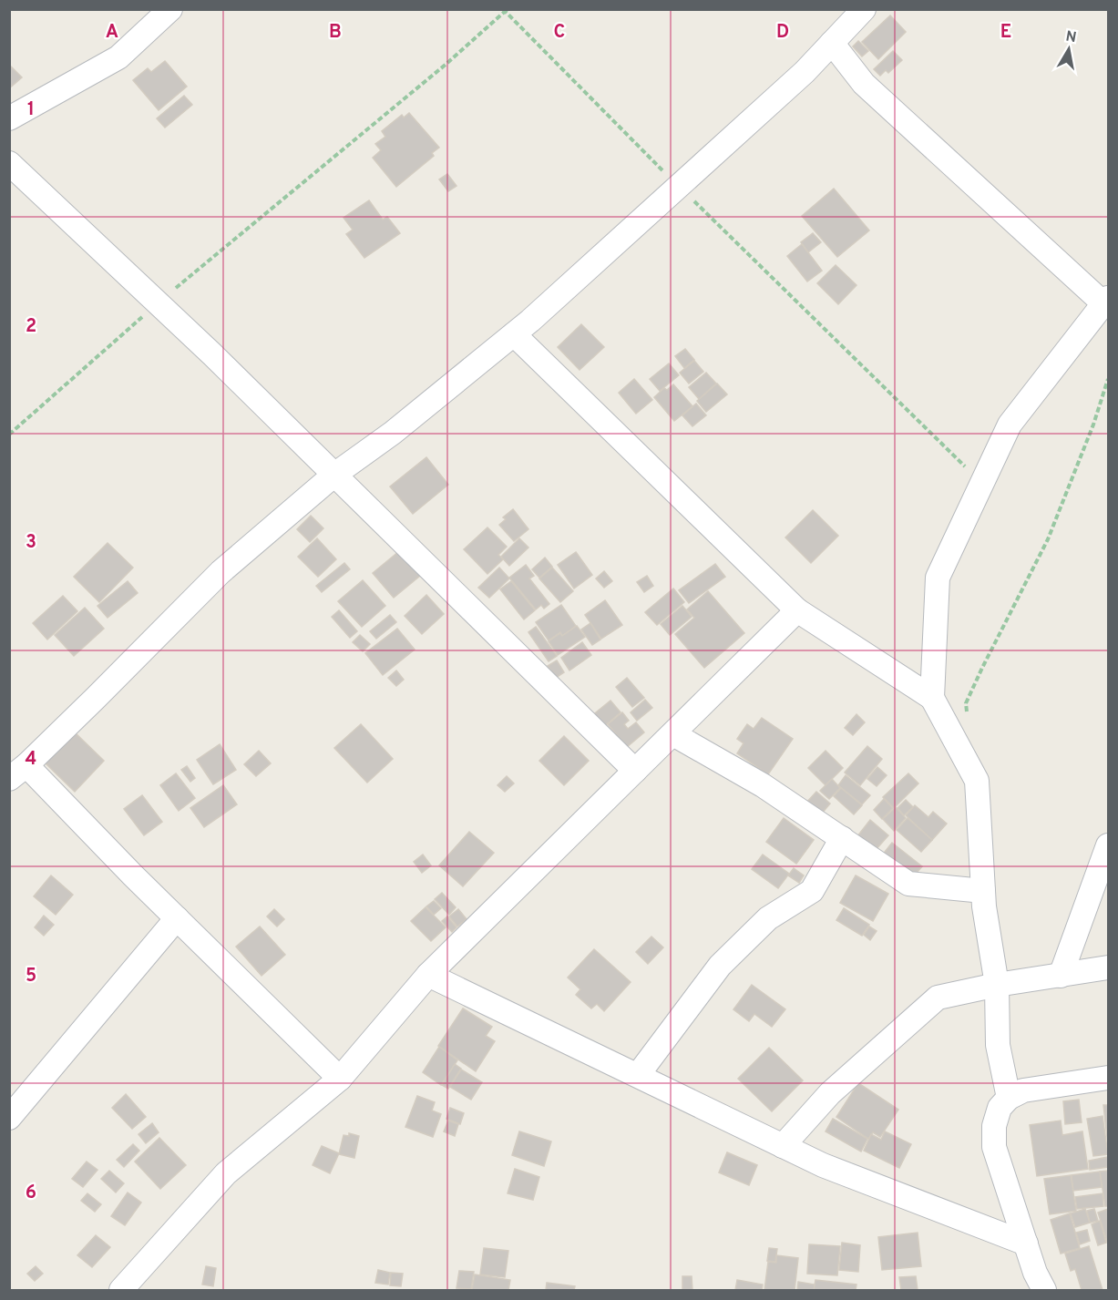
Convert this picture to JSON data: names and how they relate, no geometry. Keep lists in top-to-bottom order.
{
  "north": "top",
  "grid": {
    "columns": [
      "A",
      "B",
      "C",
      "D",
      "E"
    ],
    "rows": [
      "1",
      "2",
      "3",
      "4",
      "5",
      "6"
    ]
  }
}
